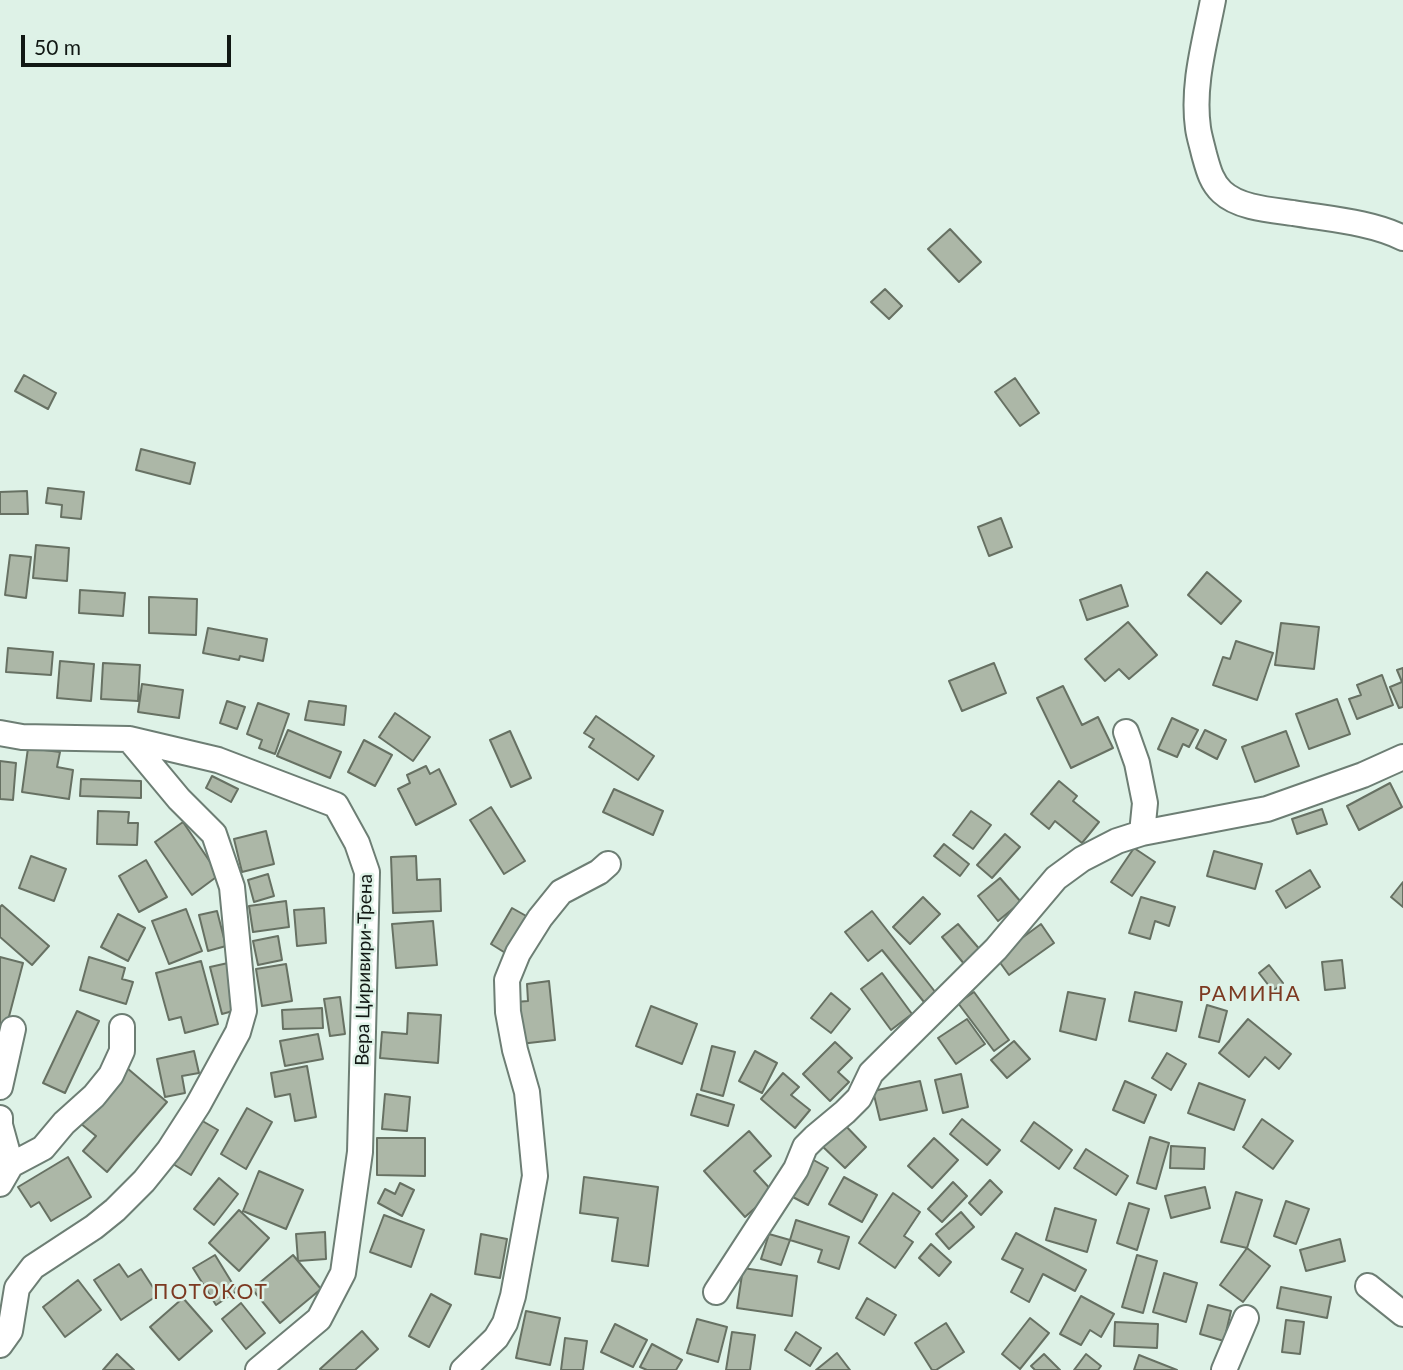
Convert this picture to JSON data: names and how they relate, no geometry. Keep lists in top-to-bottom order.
{
  "streets": {
    "street": ["Вера Циривири-Трена"]
  },
  "districts": ["РАМИНА", "ПОТОКОТ"],
  "scale_bar": "50 m"
}
